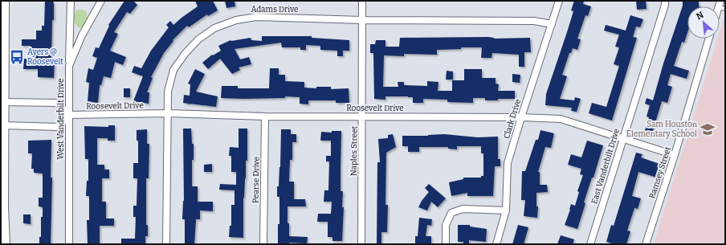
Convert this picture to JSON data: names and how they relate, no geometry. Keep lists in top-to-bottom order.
{
  "streets": {
    "street": [
      "Adams Drive",
      "Roosevelt Drive",
      "West Vanderbilt Drive",
      "Clark Drive",
      "Naples Street",
      "East Vanderbilt Drive",
      "Ramsey Street",
      "Pearse Drive"
    ]
  },
  "crossings": [
    ["Adams Drive", "Roosevelt Drive"],
    ["Adams Drive", "Clark Drive"],
    ["Adams Drive", "Naples Street"],
    ["Roosevelt Drive", "West Vanderbilt Drive"],
    ["Roosevelt Drive", "Clark Drive"],
    ["Roosevelt Drive", "Naples Street"],
    ["Roosevelt Drive", "East Vanderbilt Drive"],
    ["Roosevelt Drive", "Ramsey Street"],
    ["Roosevelt Drive", "Pearse Drive"]
  ],
  "places": {
    "bus stop": ["Ayers @ Roosevelt"],
    "school or university": ["Sam Houston Elementary School"]
  },
  "north": "top left"
}
